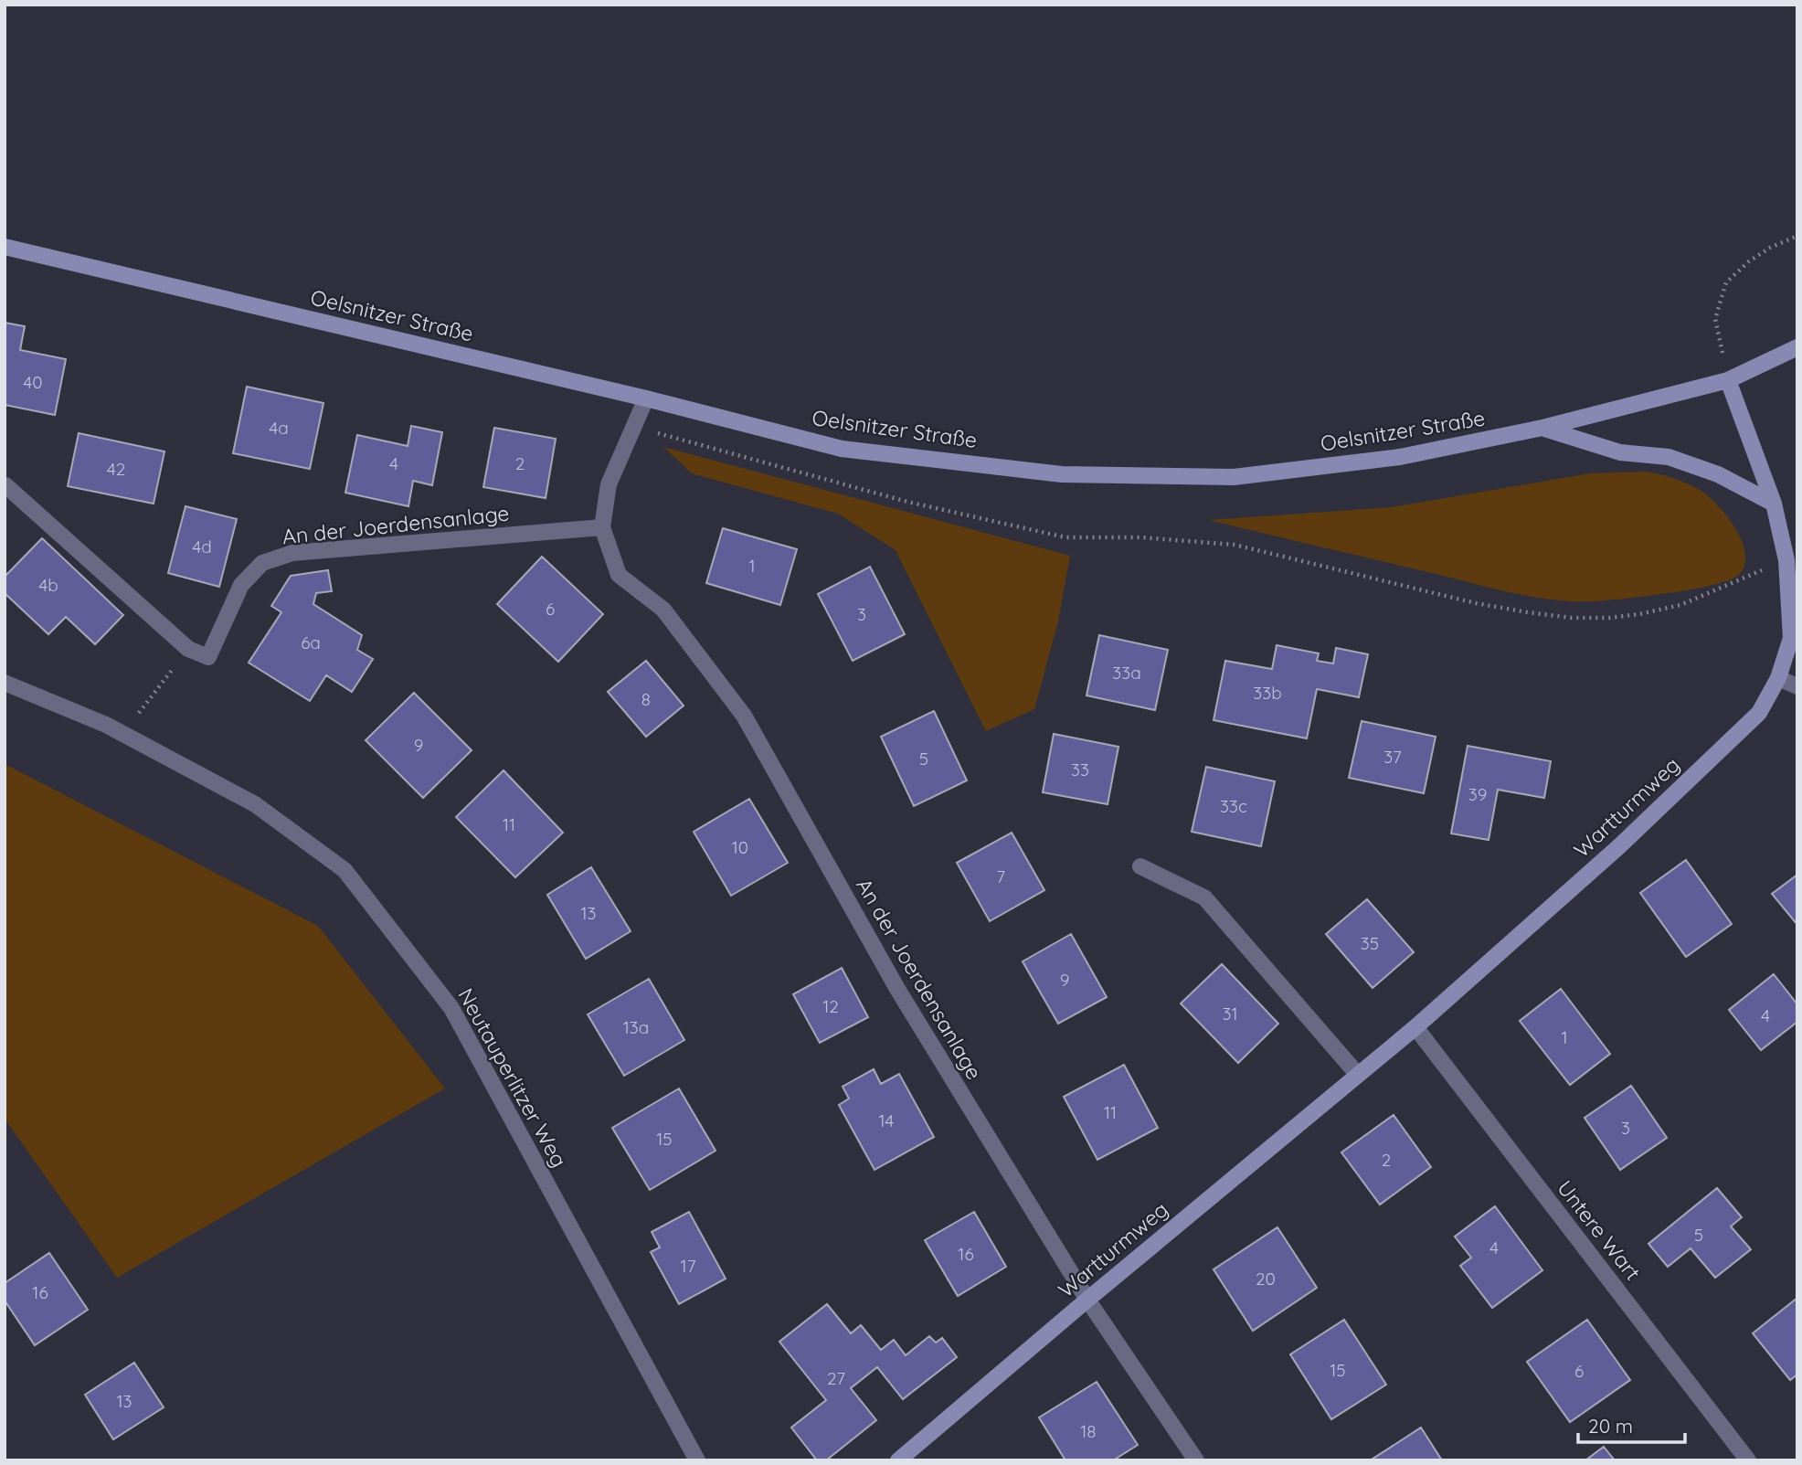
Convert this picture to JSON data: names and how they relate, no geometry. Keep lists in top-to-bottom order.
{
  "streets": {
    "main road": ["Oelsnitzer Straße", "Wartturmweg"],
    "street": ["An der Joerdensanlage", "Neutauperlitzer Weg", "Untere Wart"]
  },
  "crossings": [
    ["Oelsnitzer Straße", "An der Joerdensanlage"],
    ["Oelsnitzer Straße", "Wartturmweg"],
    ["An der Joerdensanlage", "Wartturmweg"],
    ["Wartturmweg", "Untere Wart"]
  ],
  "house_numbers": [
    "40",
    "4a",
    "4",
    "2",
    "42",
    "4d",
    "1",
    "4b",
    "6",
    "3",
    "6a",
    "33a",
    "33b",
    "8",
    "9",
    "37",
    "5",
    "33",
    "39",
    "33c",
    "11",
    "10",
    "7",
    "13",
    "35",
    "9",
    "12",
    "31",
    "4",
    "13a",
    "1",
    "11",
    "14",
    "3",
    "15",
    "2",
    "5",
    "4",
    "16",
    "17",
    "20",
    "16",
    "15",
    "6",
    "27",
    "13",
    "18"
  ],
  "scale_bar": "20 m"
}
